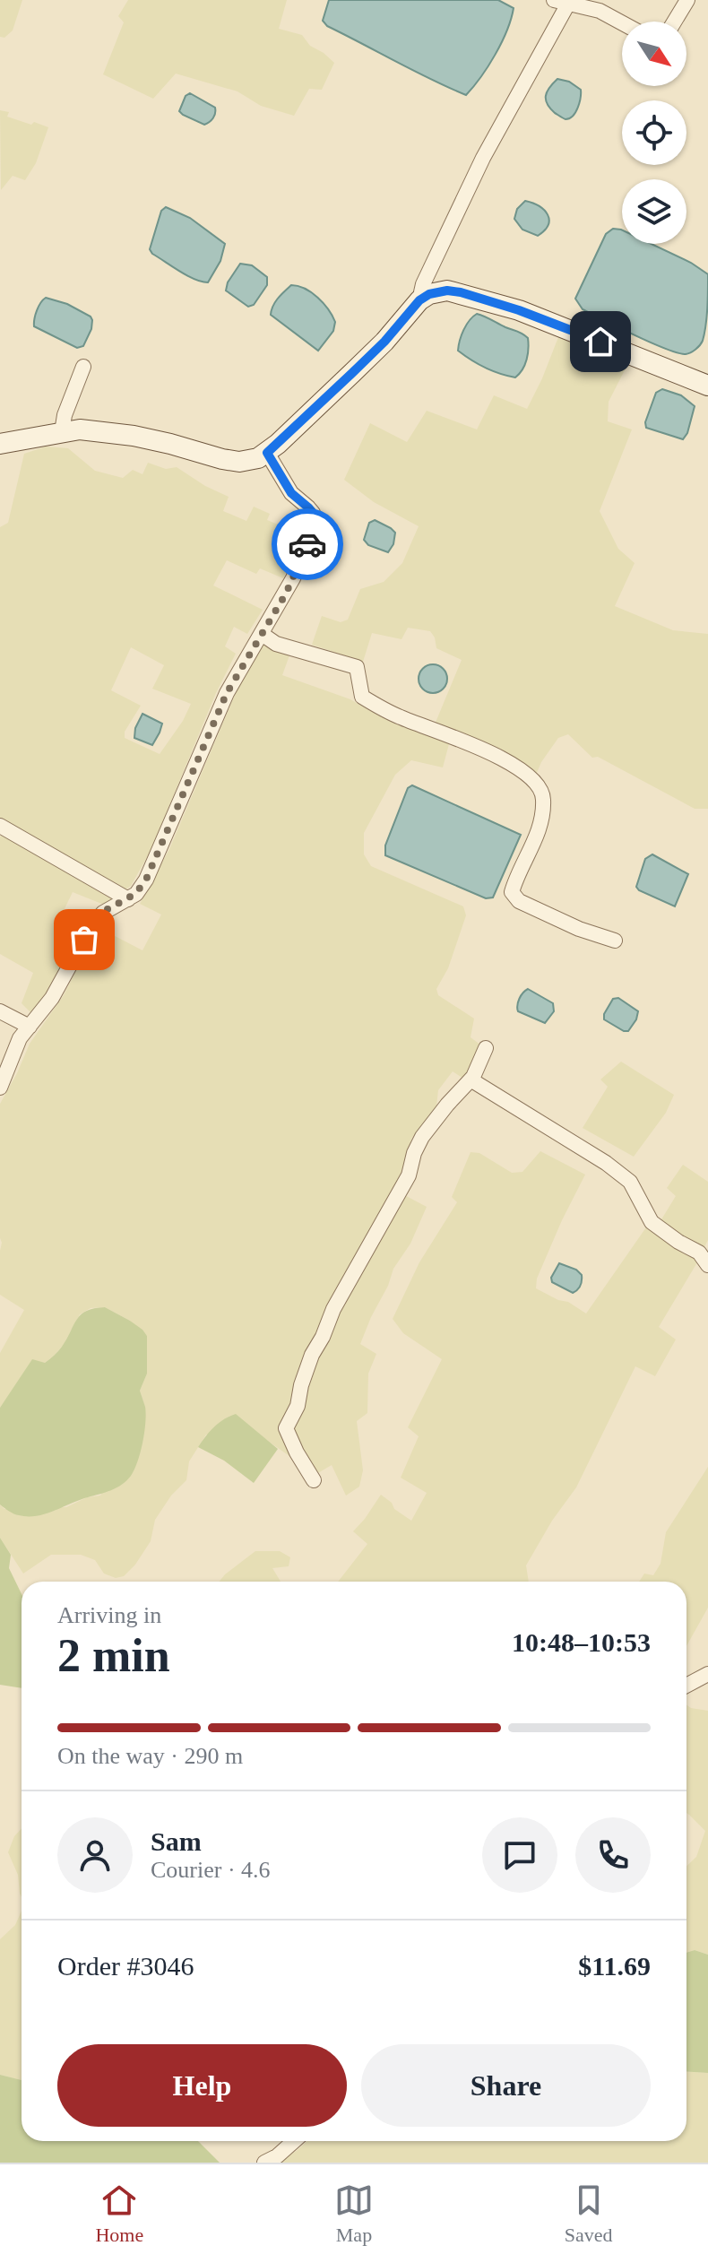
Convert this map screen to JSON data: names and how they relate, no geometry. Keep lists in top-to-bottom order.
{
  "north": "bottom right",
  "page": {
    "heading": ["2 min", "Arriving in", "10:48–10:53"],
    "panel": [
      "Sam",
      "Courier · 4.6",
      "Order #3046",
      "$11.69"
    ],
    "bar": "On the way · 290 m",
    "buttons": ["Help", "Share"],
    "tabs": ["Home", "Map", "Saved"]
  }
}
